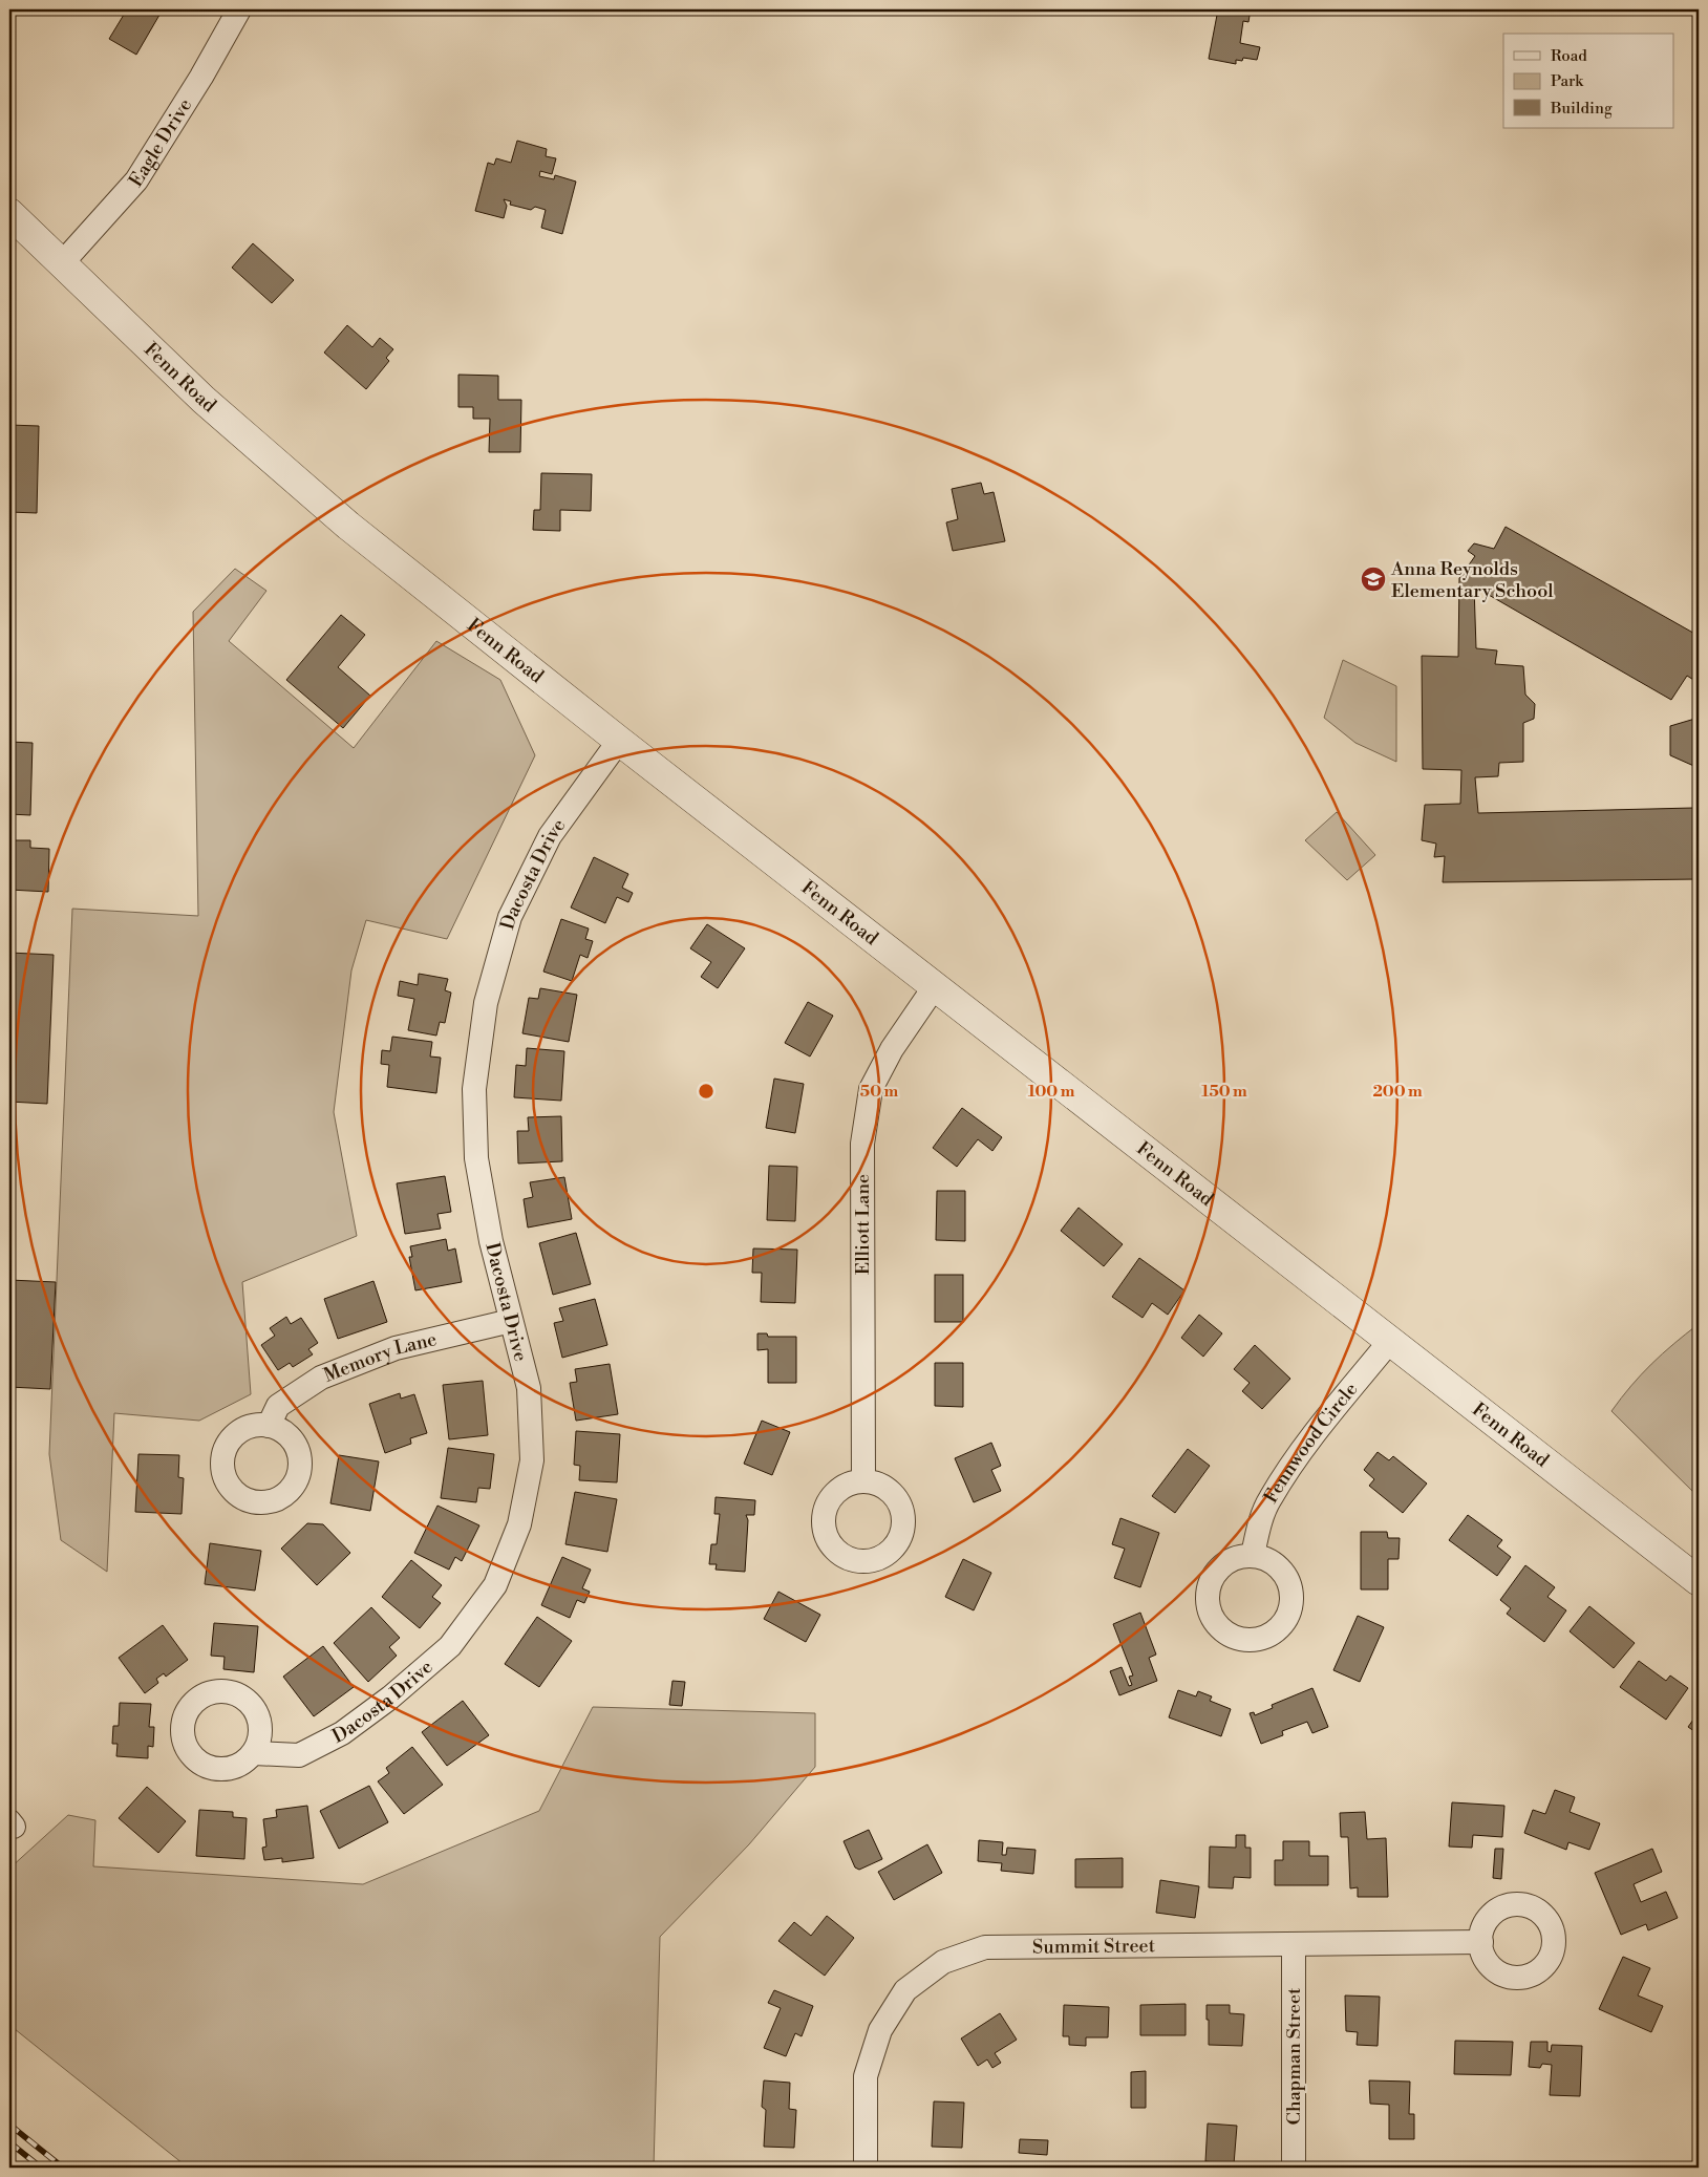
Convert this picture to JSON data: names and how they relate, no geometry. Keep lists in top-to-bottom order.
{
  "streets": {
    "street": [
      "Eagle Drive",
      "Fenn Road",
      "Dacosta Drive",
      "Elliott Lane",
      "Memory Lane",
      "Fennwood Circle",
      "Summit Street",
      "Chapman Street"
    ]
  },
  "crossings": [
    ["Eagle Drive", "Fenn Road"],
    ["Fenn Road", "Dacosta Drive"],
    ["Fenn Road", "Elliott Lane"],
    ["Fenn Road", "Fennwood Circle"],
    ["Dacosta Drive", "Memory Lane"],
    ["Summit Street", "Chapman Street"]
  ],
  "places": {
    "school or university": ["Anna Reynolds Elementary School"]
  },
  "legend": ["Road", "Park", "Building"],
  "rings": [
    "50 m",
    "100 m",
    "150 m",
    "200 m"
  ]
}
